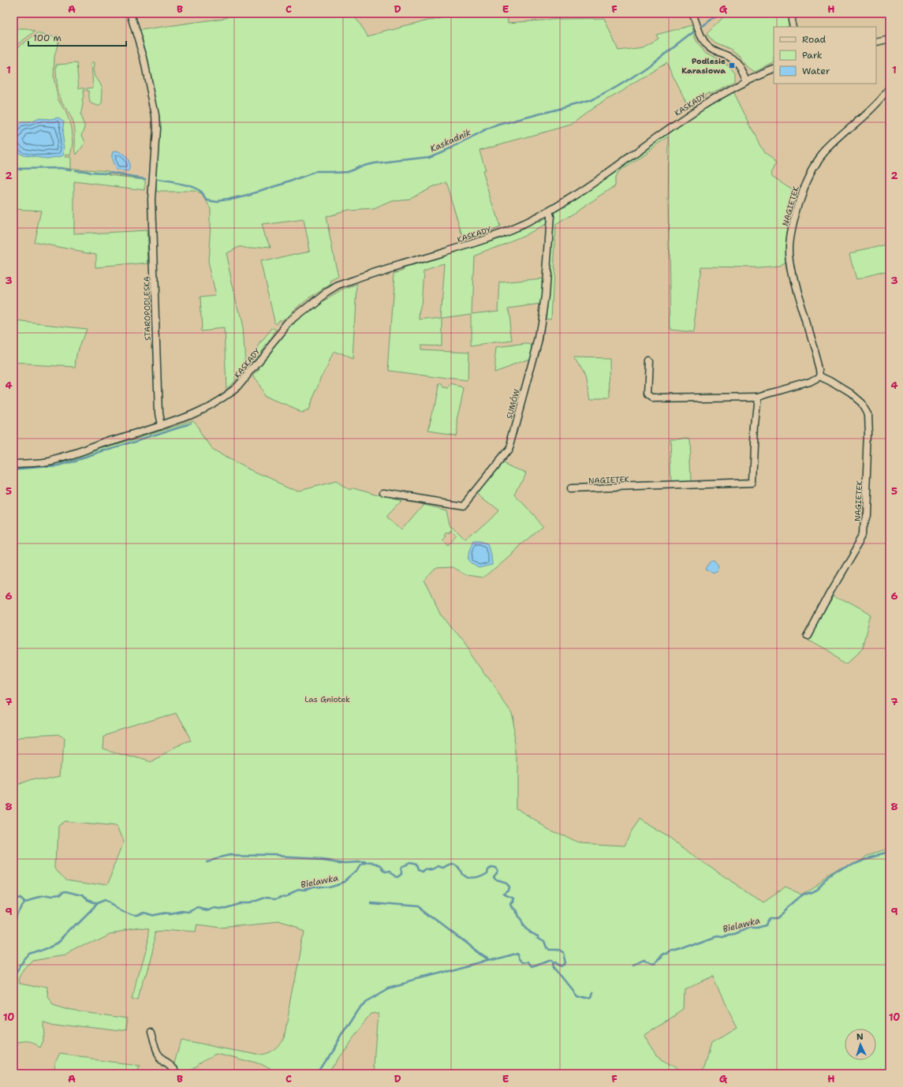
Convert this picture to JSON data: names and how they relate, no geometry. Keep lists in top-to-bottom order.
{
  "streets": {
    "street": [
      "KASKADY",
      "NAGIETEK",
      "STAROPODLESKA",
      "SUMÓW"
    ]
  },
  "crossings": [
    ["KASKADY", "STAROPODLESKA"],
    ["KASKADY", "SUMÓW"]
  ],
  "water": ["Kaskadnik", "Bielawka"],
  "parks": ["Las Gniotek"],
  "places": {
    "transit": ["Podlesie Karasiowa"]
  },
  "legend": ["Road", "Park", "Water"],
  "scale_bar": "100 m",
  "north": "top",
  "grid": {
    "columns": [
      "A",
      "B",
      "C",
      "D",
      "E",
      "F",
      "G",
      "H"
    ],
    "rows": [
      "1",
      "2",
      "3",
      "4",
      "5",
      "6",
      "7",
      "8",
      "9",
      "10"
    ]
  }
}
